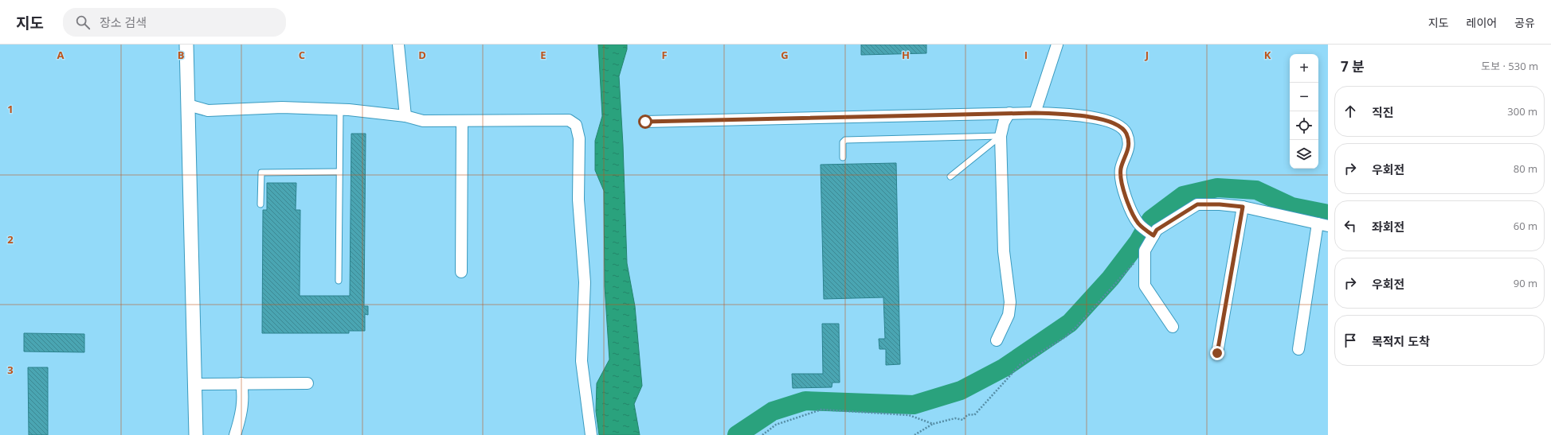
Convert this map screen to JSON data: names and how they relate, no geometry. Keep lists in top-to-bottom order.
{
  "page": {
    "header": "지도",
    "search": "장소 검색",
    "nav": ["지도", "레이어", "공유"],
    "heading": ["7 분", "도보 · 530 m"],
    "map_buttons": ["+", "−"],
    "list": [
      ["직진", "300 m"],
      ["우회전", "80 m"],
      ["좌회전", "60 m"],
      ["우회전", "90 m"],
      "목적지 도착"
    ]
  },
  "grid": {
    "columns": [
      "A",
      "B",
      "C",
      "D",
      "E",
      "F",
      "G",
      "H",
      "I",
      "J",
      "K"
    ],
    "rows": ["1", "2", "3"]
  }
}
